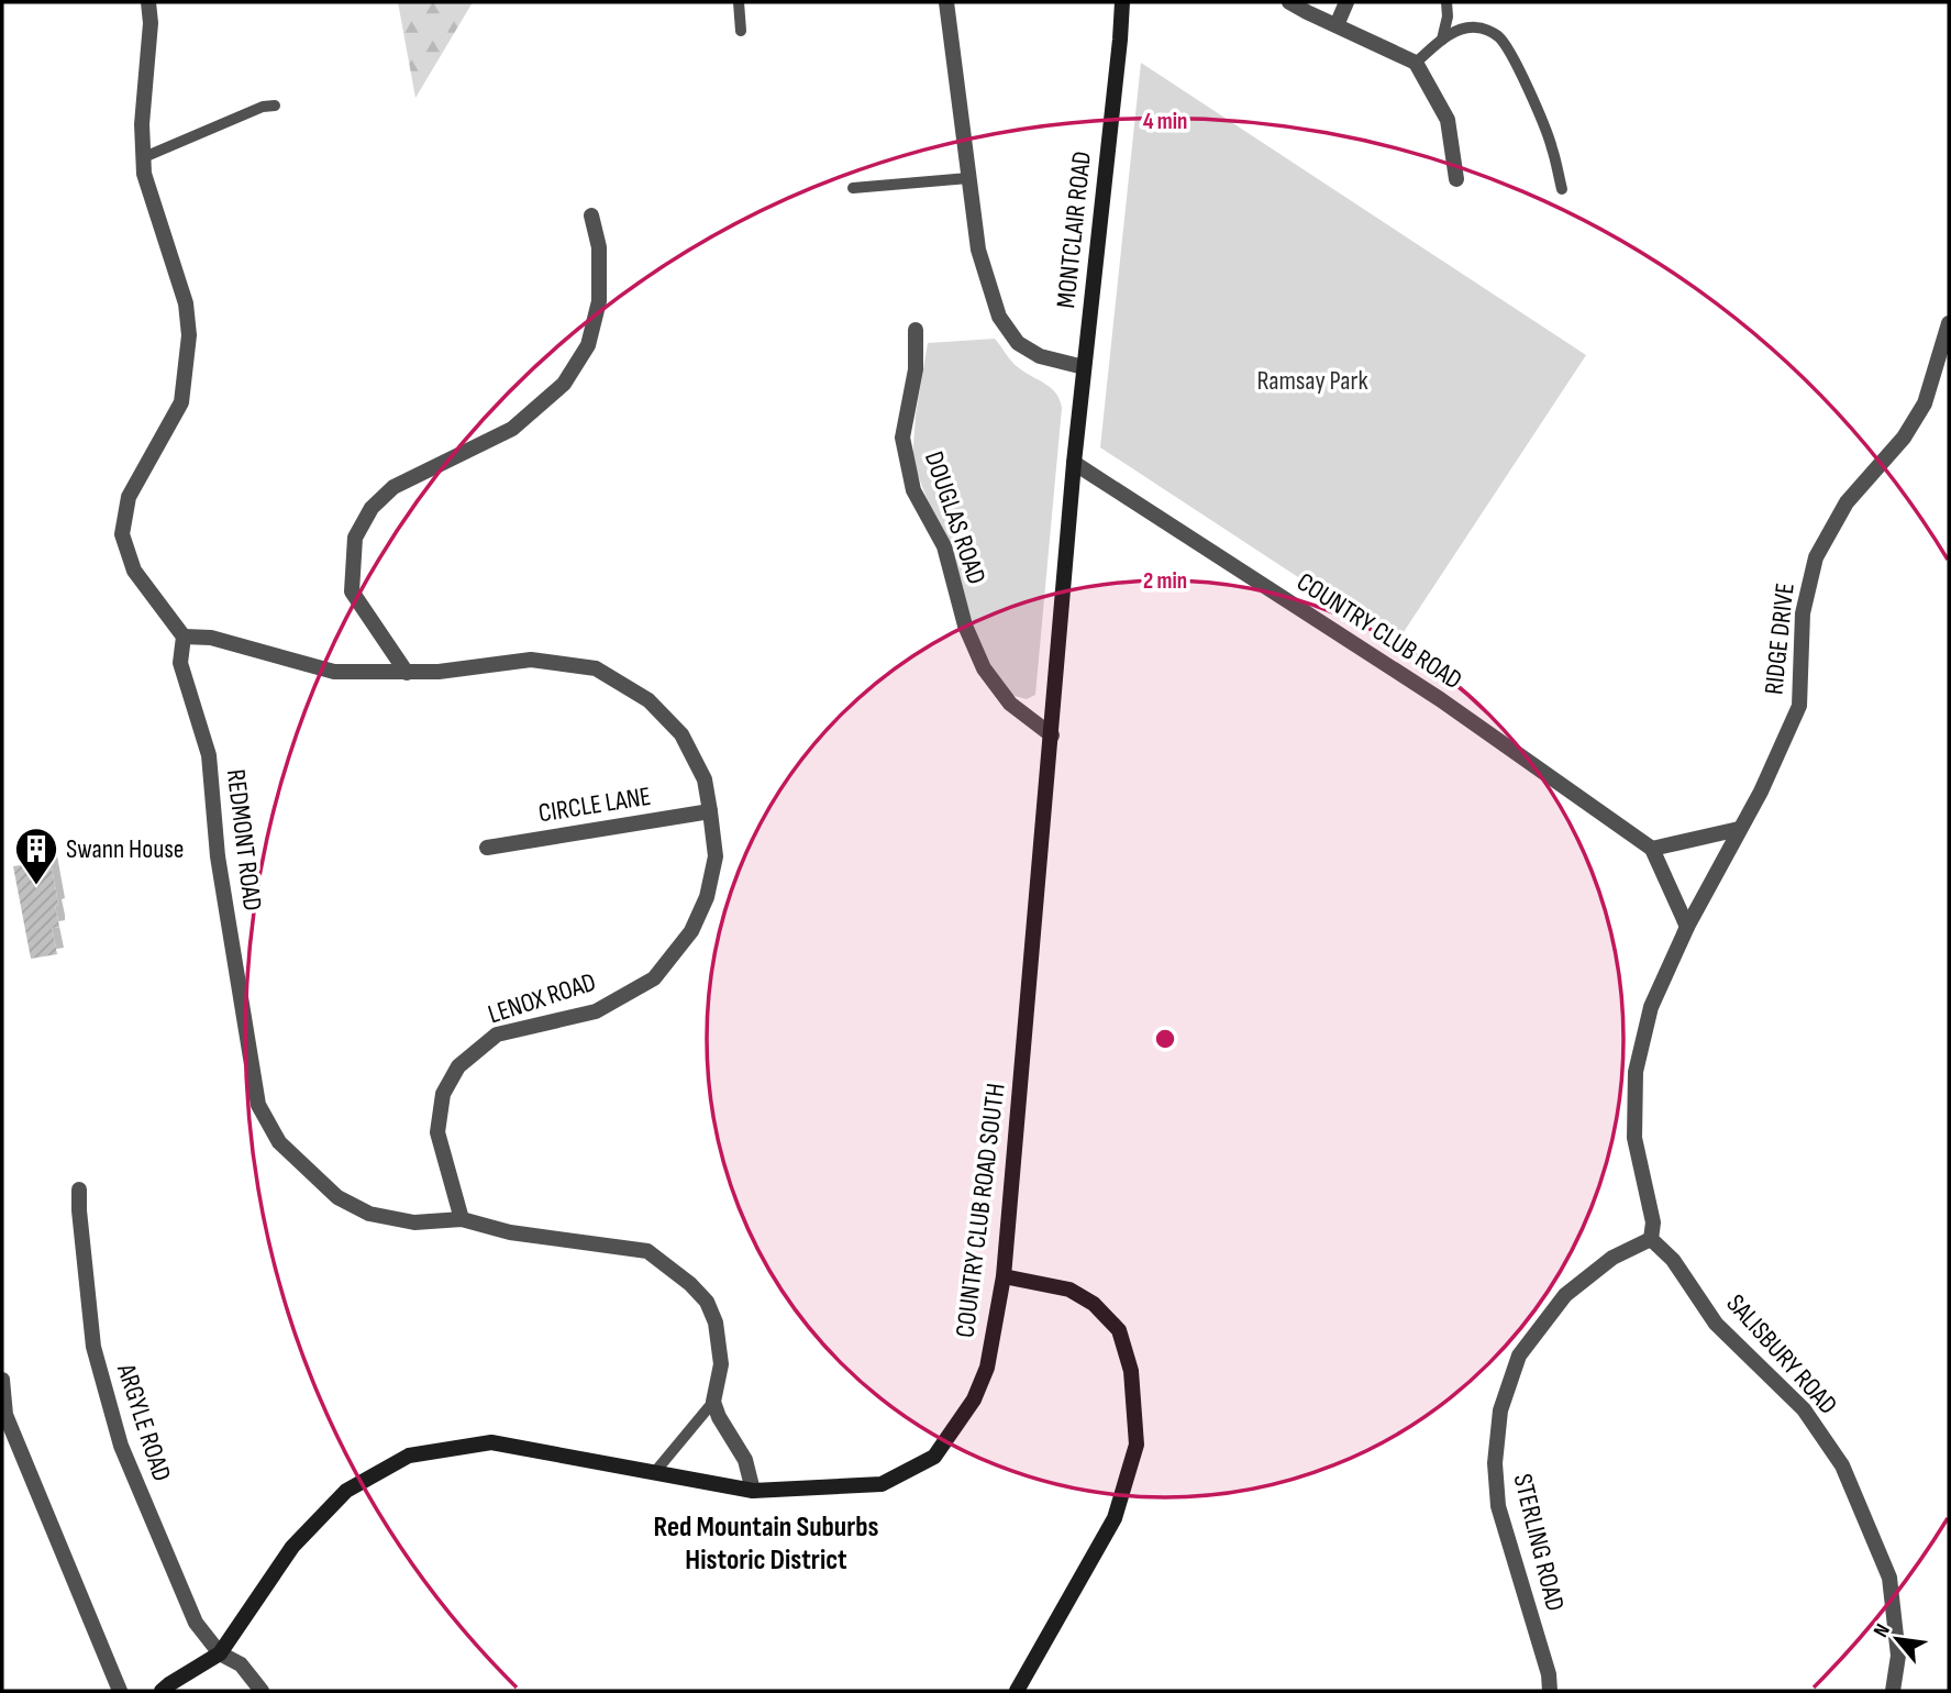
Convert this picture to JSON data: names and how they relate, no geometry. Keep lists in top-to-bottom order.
{
  "streets": {
    "main road": ["MONTCLAIR ROAD", "COUNTRY CLUB ROAD SOUTH"],
    "street": [
      "DOUGLAS ROAD",
      "COUNTRY CLUB ROAD",
      "RIDGE DRIVE",
      "CIRCLE LANE",
      "REDMONT ROAD",
      "LENOX ROAD",
      "SALISBURY ROAD",
      "ARGYLE ROAD",
      "STERLING ROAD"
    ]
  },
  "crossings": [
    ["MONTCLAIR ROAD", "COUNTRY CLUB ROAD"],
    ["MONTCLAIR ROAD", "COUNTRY CLUB ROAD SOUTH"],
    ["DOUGLAS ROAD", "COUNTRY CLUB ROAD SOUTH"],
    ["COUNTRY CLUB ROAD", "COUNTRY CLUB ROAD SOUTH"],
    ["CIRCLE LANE", "LENOX ROAD"],
    ["REDMONT ROAD", "LENOX ROAD"],
    ["REDMONT ROAD", "COUNTRY CLUB ROAD SOUTH"],
    ["COUNTRY CLUB ROAD SOUTH", "ARGYLE ROAD"],
    ["SALISBURY ROAD", "STERLING ROAD"]
  ],
  "districts": ["Red Mountain Suburbs Historic District"],
  "parks": ["Ramsay Park"],
  "places": {
    "building": ["Swann House"]
  },
  "north": "top left",
  "rings": ["4 min", "2 min"]
}
